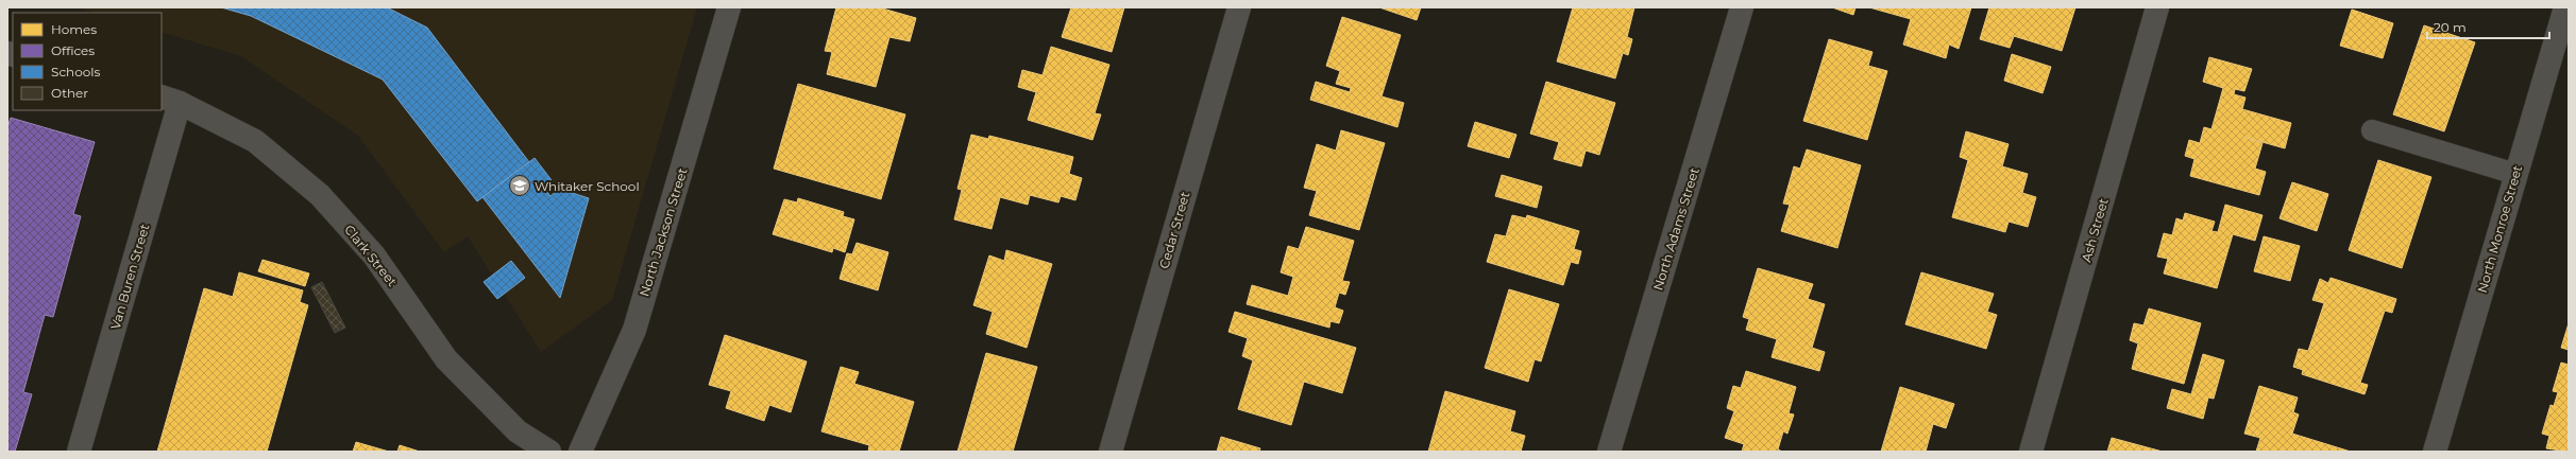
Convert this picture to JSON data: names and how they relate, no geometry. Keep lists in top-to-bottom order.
{
  "streets": {
    "street": [
      "North Adams Street",
      "North Monroe Street",
      "Cedar Street",
      "Ash Street",
      "North Jackson Street",
      "Clark Street",
      "Van Buren Street"
    ]
  },
  "crossings": [
    ["Clark Street", "Van Buren Street"]
  ],
  "places": {
    "school or university": ["Whitaker School"]
  },
  "legend": [
    "Homes",
    "Offices",
    "Schools",
    "Other"
  ],
  "scale_bar": "20 m"
}
